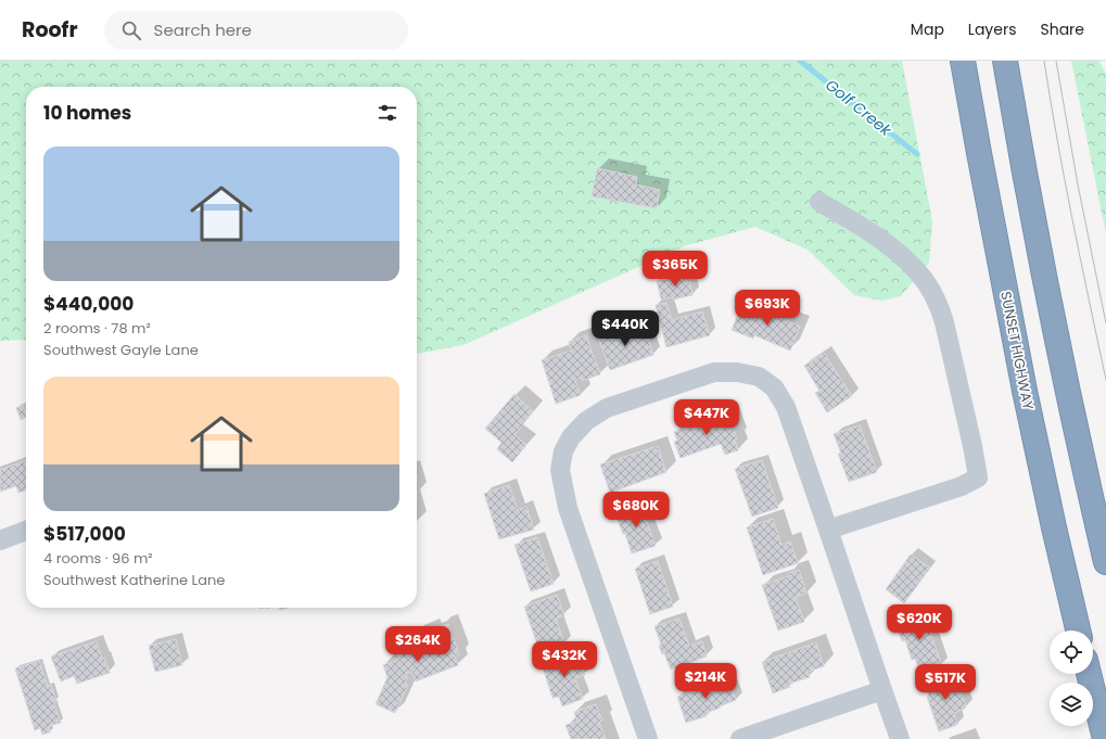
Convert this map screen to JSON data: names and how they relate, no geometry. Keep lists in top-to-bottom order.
{
  "streets": {
    "highway": ["SUNSET HIGHWAY"]
  },
  "water": ["Golf Creek"],
  "page": {
    "header": "Roofr",
    "search": "Search here",
    "nav": ["Map", "Layers", "Share"],
    "heading": "10 homes",
    "list": [
      {
        "name": "$440,000",
        "note": "2 rooms · 78 m² · Southwest Gayle Lane"
      },
      {
        "name": "$517,000",
        "note": "4 rooms · 96 m² · Southwest Katherine Lane"
      }
    ],
    "price": [
      "$365K",
      "$693K",
      "$440K",
      "$447K",
      "$680K",
      "$620K",
      "$264K",
      "$432K",
      "$214K",
      "$517K"
    ]
  }
}
